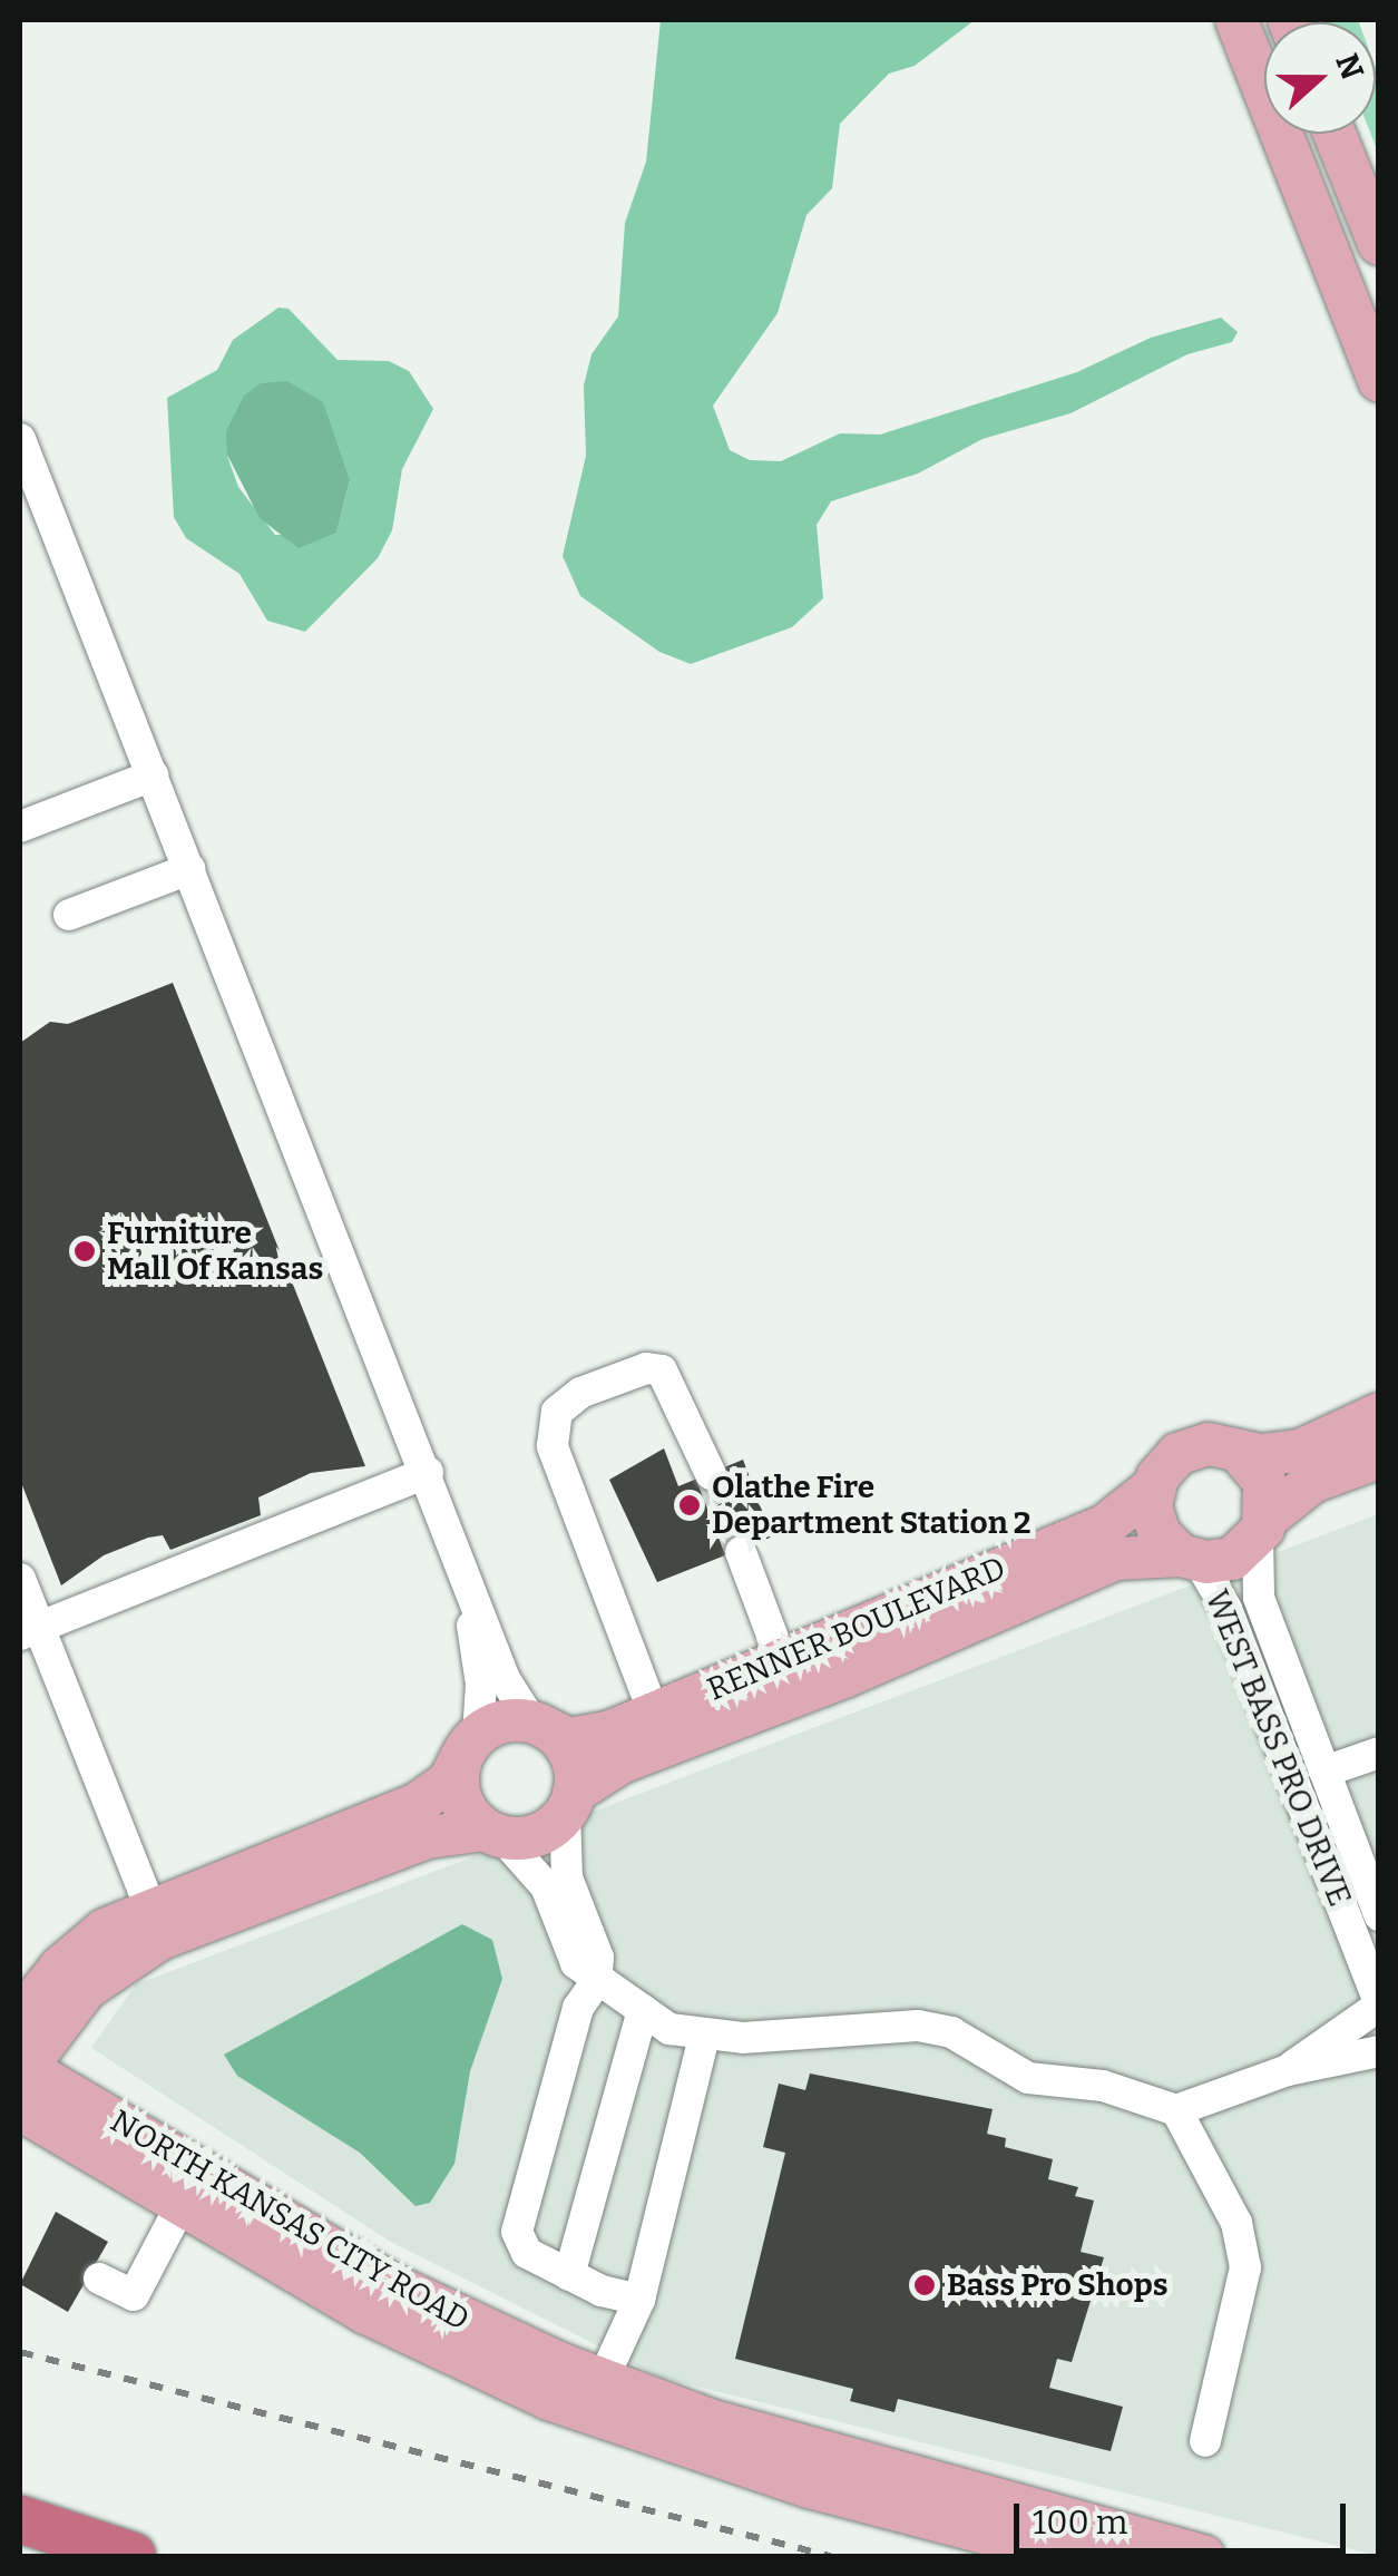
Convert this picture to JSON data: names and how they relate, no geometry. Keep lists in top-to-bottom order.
{
  "streets": {
    "main road": ["RENNER BOULEVARD", "NORTH KANSAS CITY ROAD"],
    "street": ["WEST BASS PRO DRIVE"]
  },
  "crossings": [
    ["RENNER BOULEVARD", "WEST BASS PRO DRIVE"]
  ],
  "places": ["Furniture Mall Of Kansas", "Olathe Fire Department Station 2", "Bass Pro Shops"],
  "scale_bar": "100 m",
  "north": "right"
}
